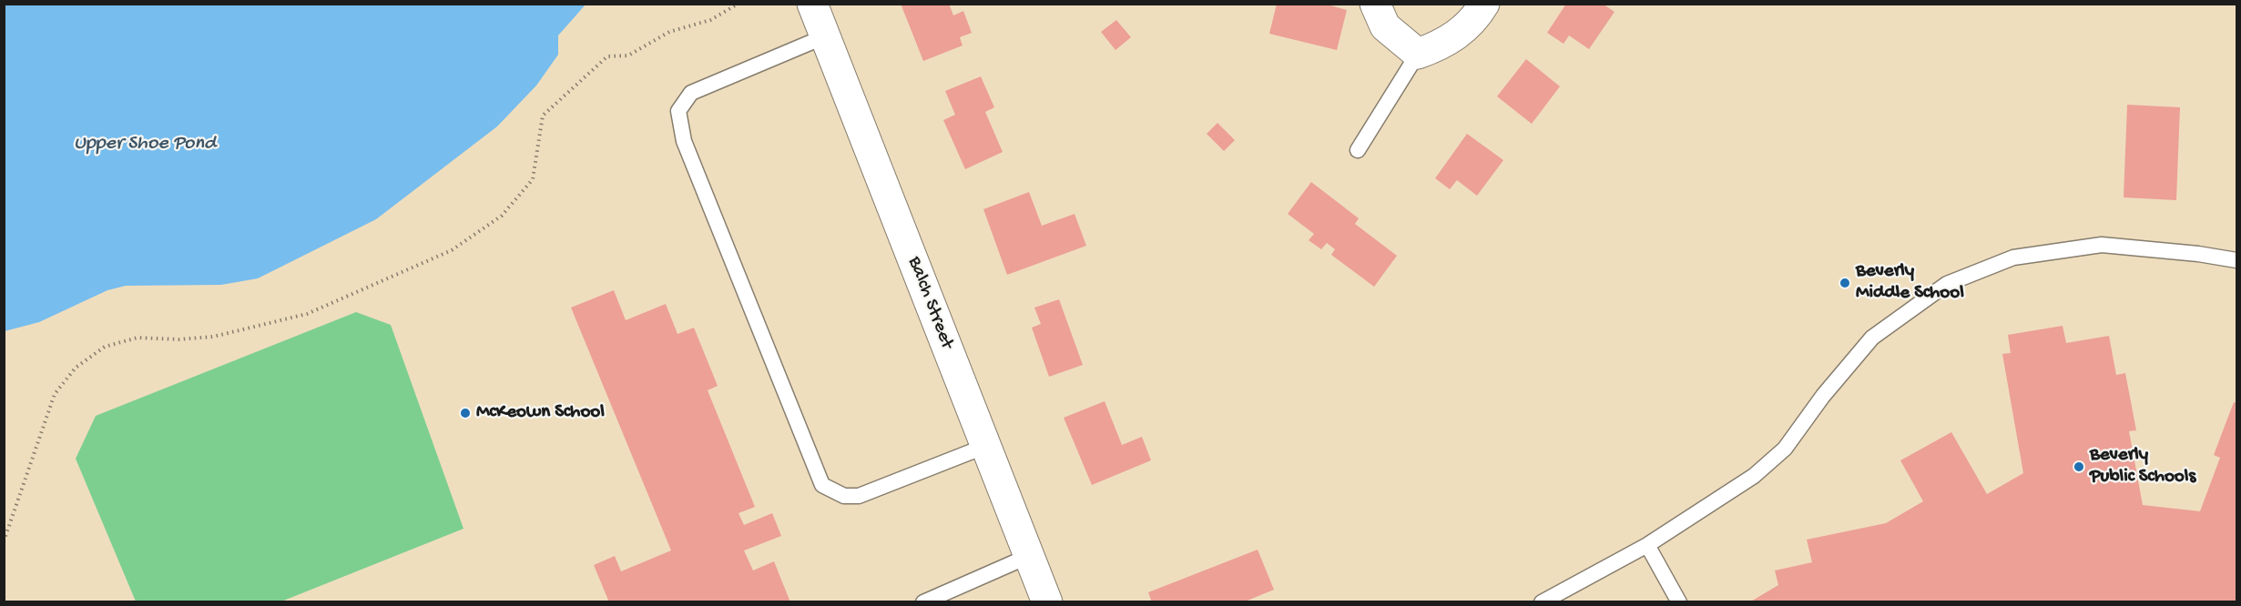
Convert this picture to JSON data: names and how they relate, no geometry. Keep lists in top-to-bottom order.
{
  "streets": {
    "street": ["Balch Street"]
  },
  "water": ["Upper Shoe Pond"],
  "places": ["Beverly Middle School", "McKeown School", "Beverly Public Schools"]
}
